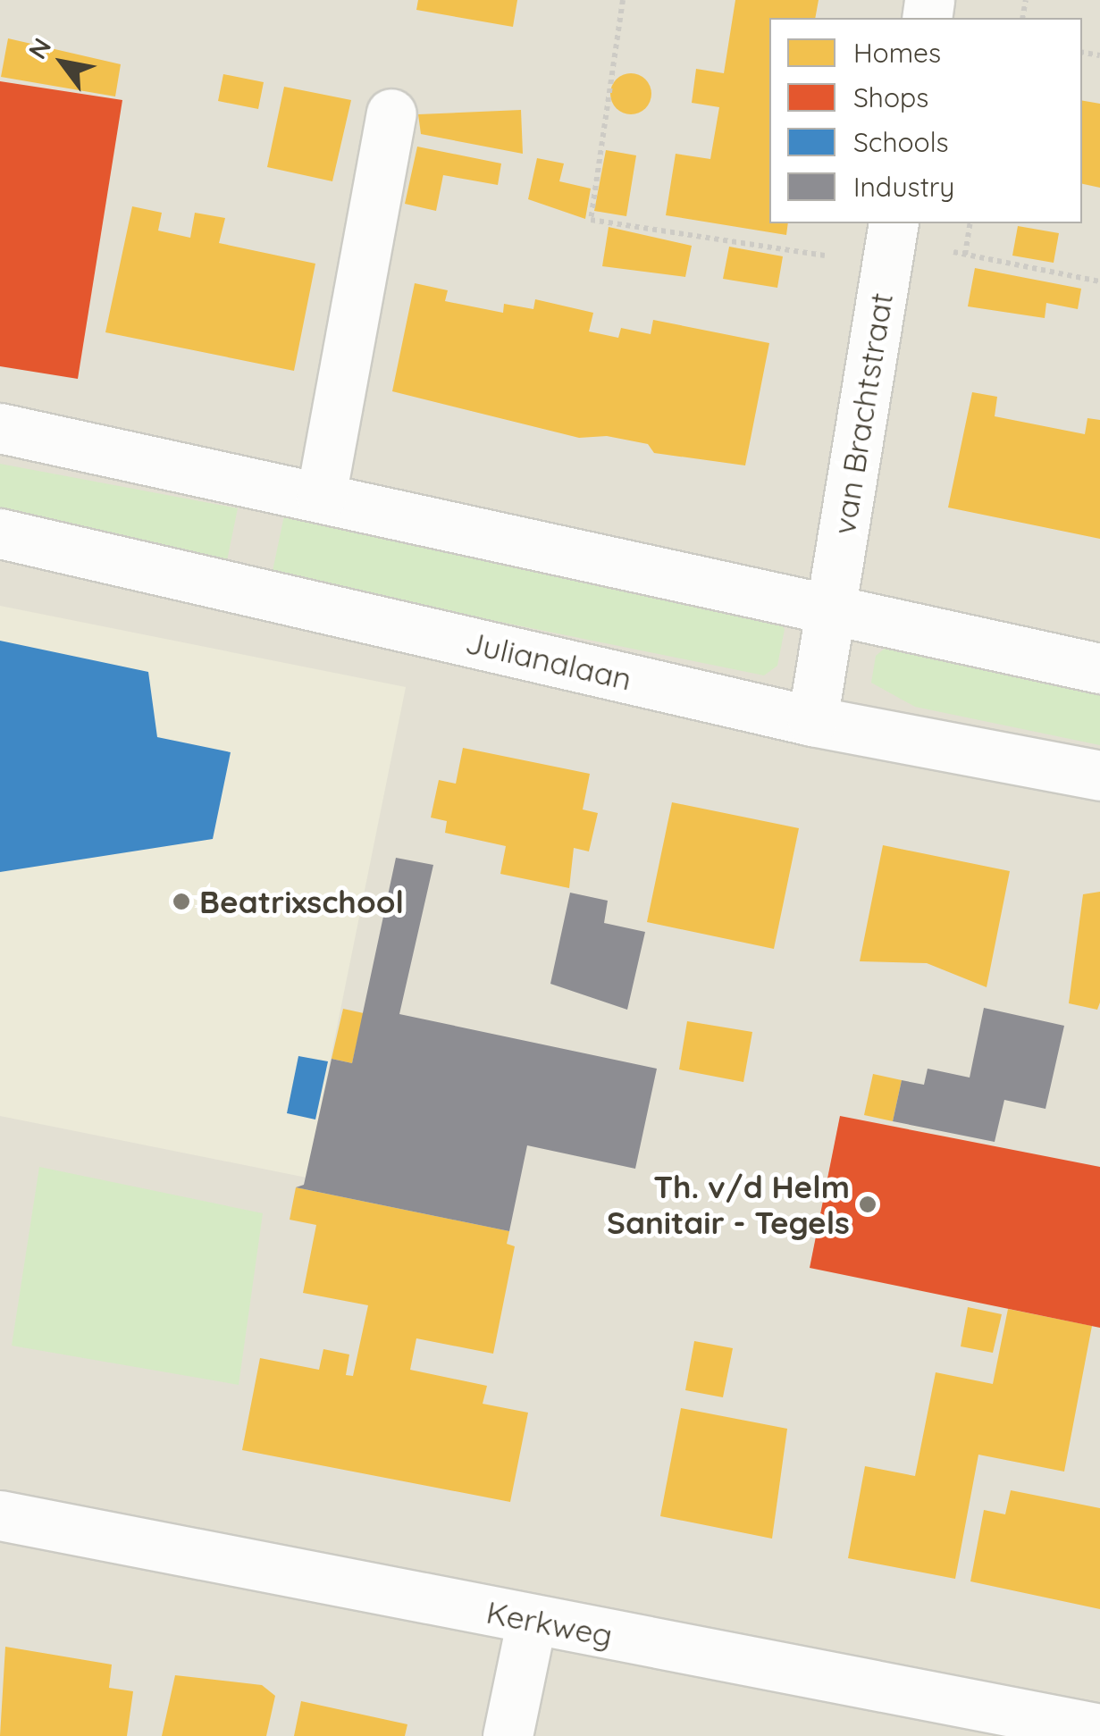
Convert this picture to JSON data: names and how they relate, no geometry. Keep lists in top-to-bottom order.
{
  "streets": {
    "street": ["van Brachtstraat", "Julianalaan", "Kerkweg"]
  },
  "crossings": [
    ["van Brachtstraat", "Julianalaan"]
  ],
  "places": ["Beatrixschool", "Th. v/d Helm Sanitair - Tegels"],
  "legend": [
    "Homes",
    "Shops",
    "Schools",
    "Industry"
  ],
  "north": "top left"
}
